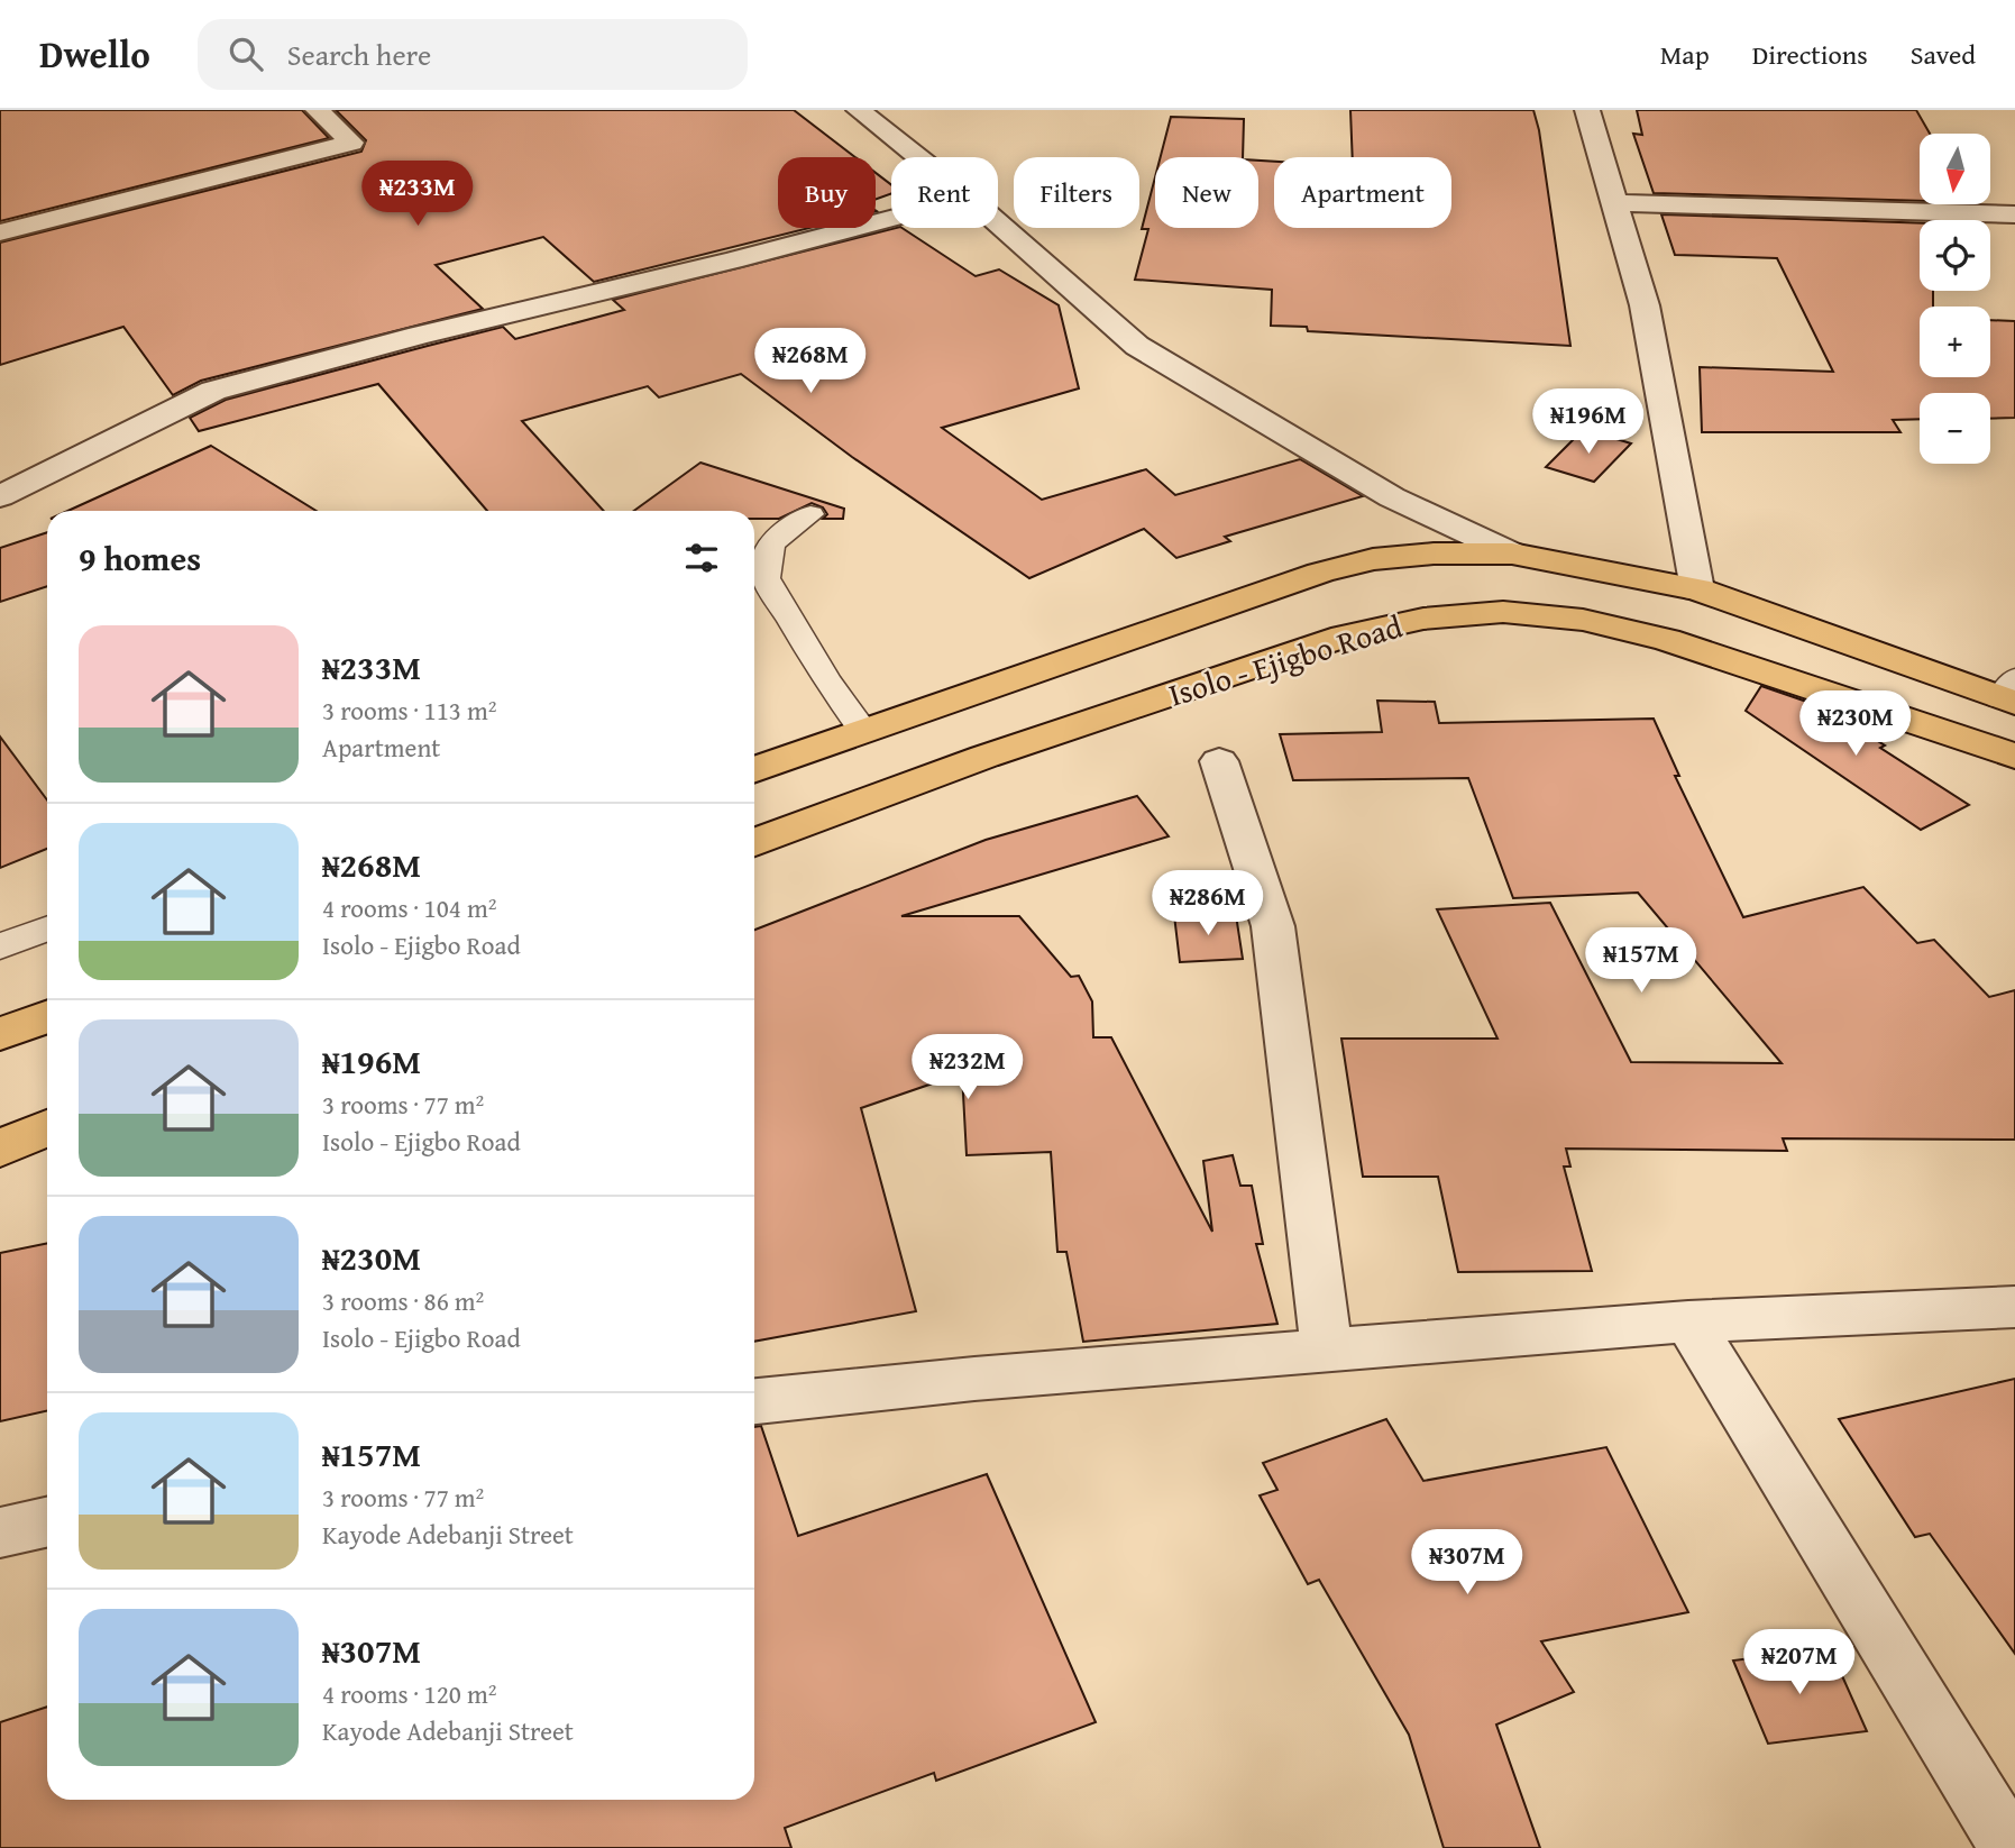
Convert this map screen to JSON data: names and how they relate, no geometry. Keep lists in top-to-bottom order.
{
  "streets": {
    "main road": ["Isolo - Ejigbo Road"]
  },
  "north": "bottom",
  "page": {
    "header": "Dwello",
    "search": "Search here",
    "nav": ["Map", "Directions", "Saved"],
    "map_buttons": ["+", "−"],
    "chip": [
      "Buy",
      "Rent",
      "Filters",
      "New",
      "Apartment"
    ],
    "price": [
      "₦233M",
      "₦268M",
      "₦196M",
      "₦230M",
      "₦286M",
      "₦157M",
      "₦232M",
      "₦307M",
      "₦207M"
    ],
    "heading": "9 homes",
    "list": [
      {
        "name": "₦233M",
        "note": "3 rooms · 113 m² · Apartment"
      },
      {
        "name": "₦268M",
        "note": "4 rooms · 104 m² · Isolo - Ejigbo Road"
      },
      {
        "name": "₦196M",
        "note": "3 rooms · 77 m² · Isolo - Ejigbo Road"
      },
      {
        "name": "₦230M",
        "note": "3 rooms · 86 m² · Isolo - Ejigbo Road"
      },
      {
        "name": "₦157M",
        "note": "3 rooms · 77 m² · Kayode Adebanji Street"
      },
      {
        "name": "₦307M",
        "note": "4 rooms · 120 m² · Kayode Adebanji Street"
      }
    ]
  }
}
